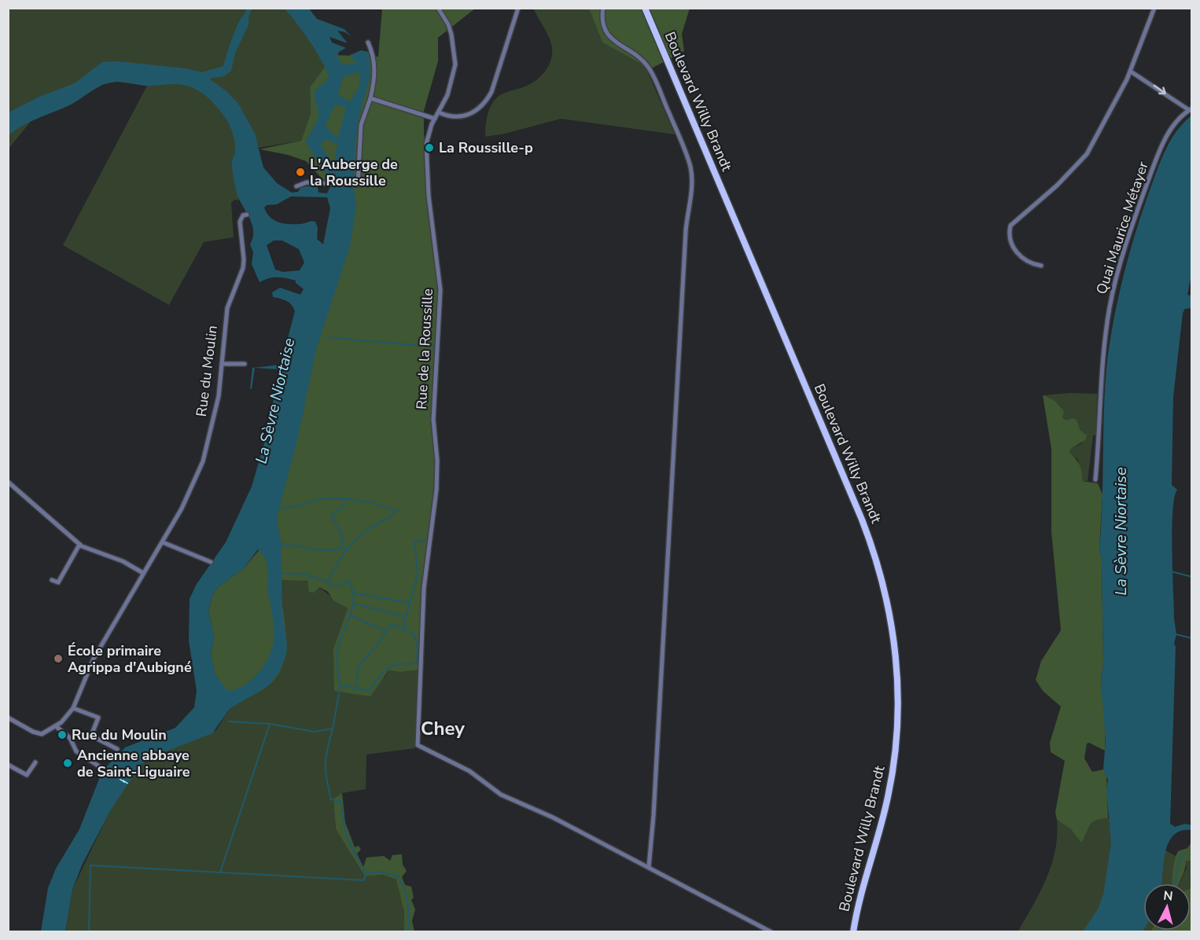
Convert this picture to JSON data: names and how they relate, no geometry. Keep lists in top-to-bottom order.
{
  "streets": {
    "main road": ["Boulevard Willy Brandt"],
    "street": ["Quai Maurice Métayer", "Rue de la Roussille", "Rue du Moulin"]
  },
  "districts": ["Chey"],
  "water": ["La Sèvre Niortaise"],
  "places": [
    "La Roussille-p",
    "L'Auberge de la Roussille",
    "École primaire Agrippa d'Aubigné",
    "Rue du Moulin",
    "Ancienne abbaye de Saint-Liguaire"
  ],
  "north": "top"
}
